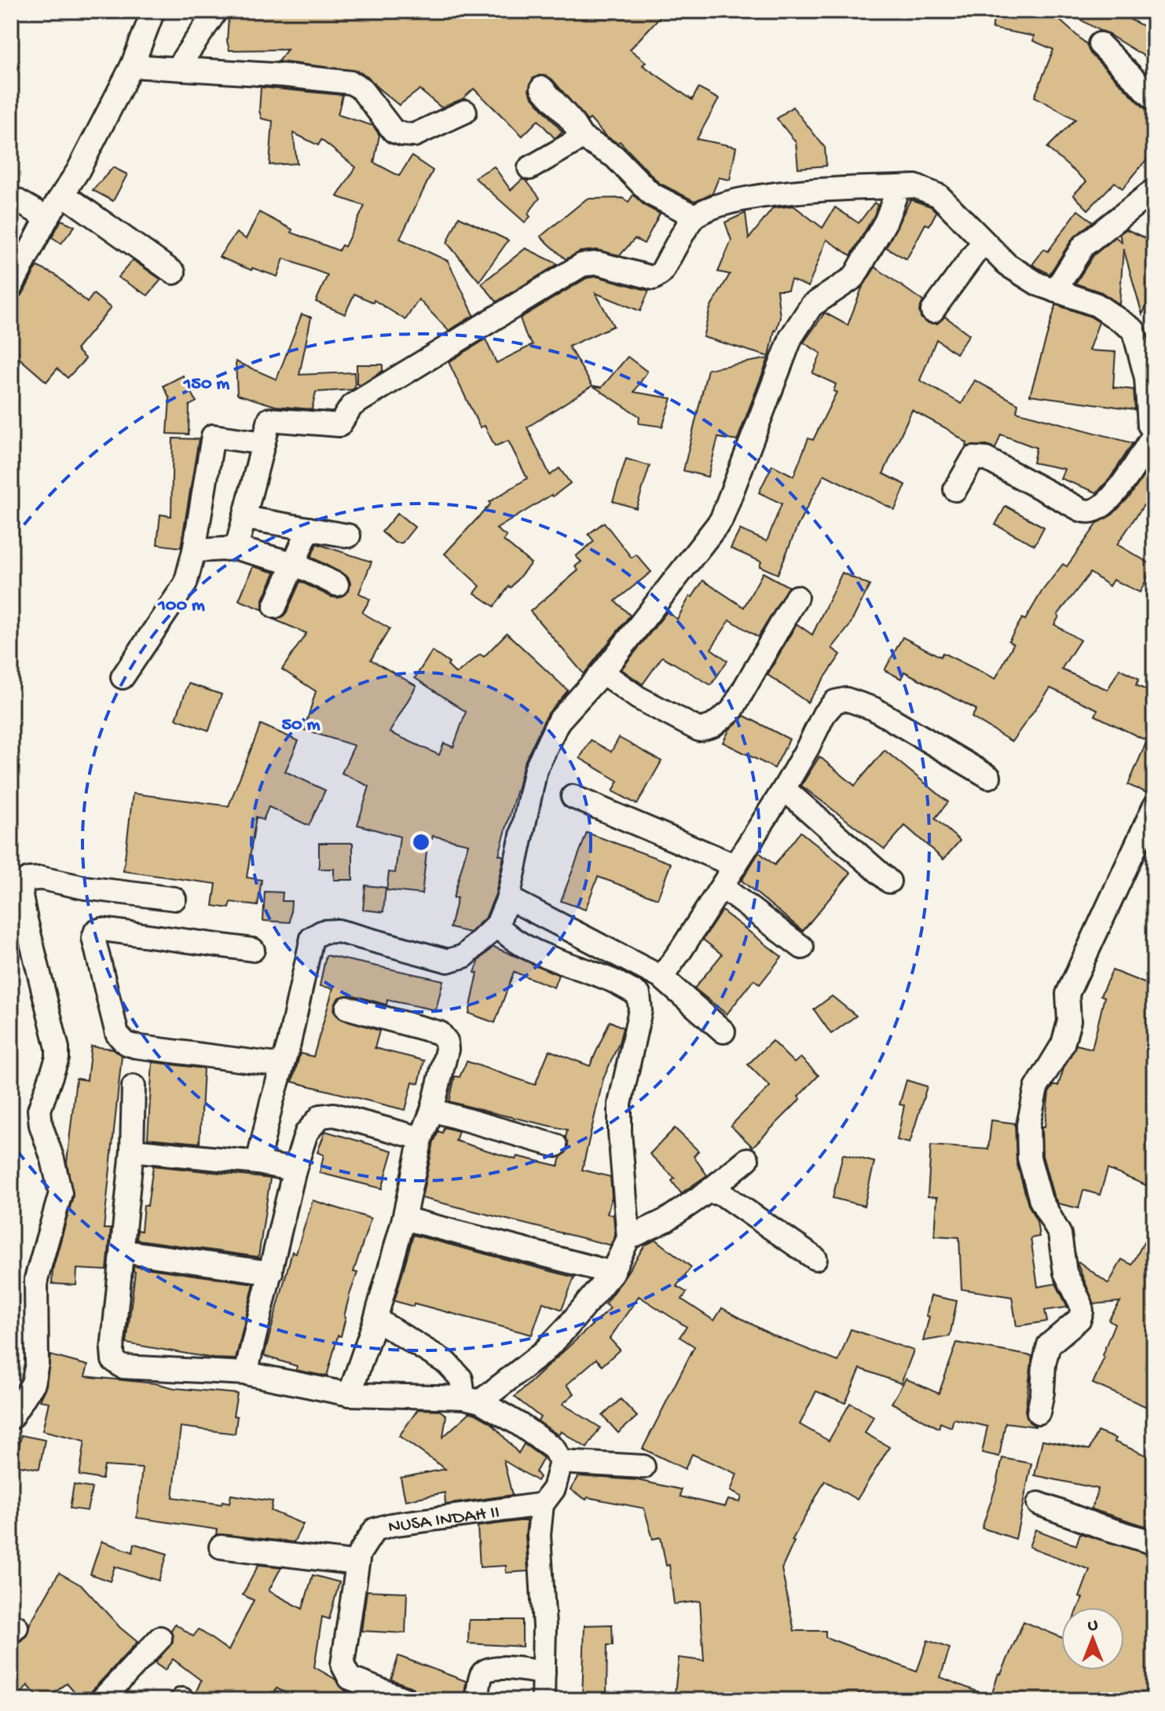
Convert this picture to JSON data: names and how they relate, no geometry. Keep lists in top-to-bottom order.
{
  "streets": {
    "street": ["NUSA INDAH II"]
  },
  "north": "top",
  "rings": ["150 m", "100 m", "50 m"]
}
